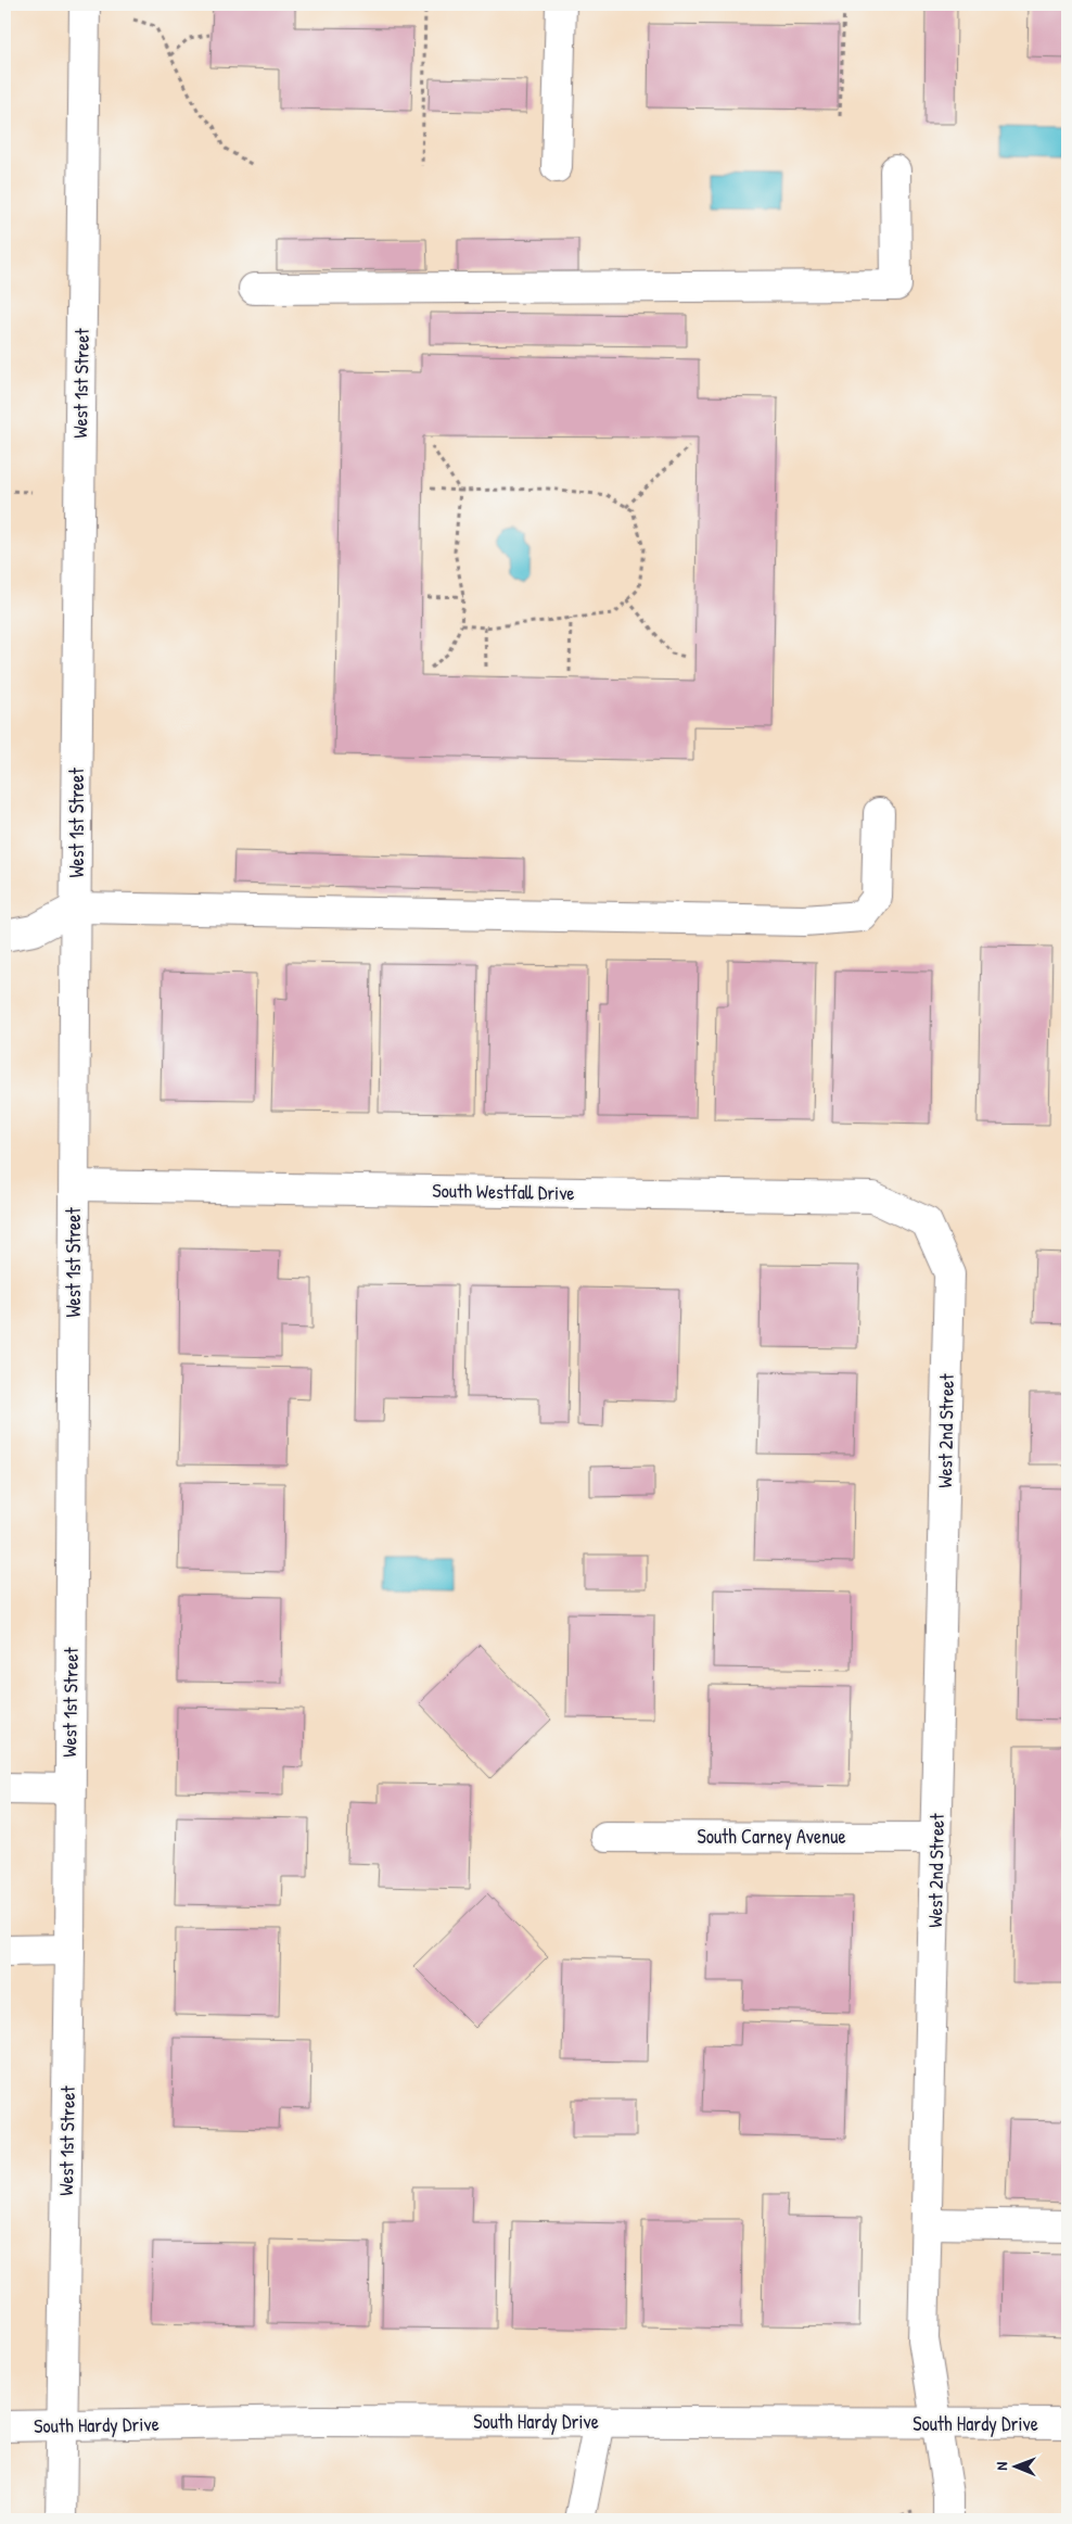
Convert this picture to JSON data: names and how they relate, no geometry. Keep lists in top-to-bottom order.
{
  "streets": {
    "street": [
      "West 1st Street",
      "South Westfall Drive",
      "West 2nd Street",
      "South Carney Avenue",
      "South Hardy Drive"
    ]
  },
  "crossings": [
    ["West 1st Street", "South Westfall Drive"],
    ["West 1st Street", "South Hardy Drive"],
    ["South Westfall Drive", "West 2nd Street"],
    ["West 2nd Street", "South Carney Avenue"],
    ["West 2nd Street", "South Hardy Drive"]
  ],
  "north": "left"
}
